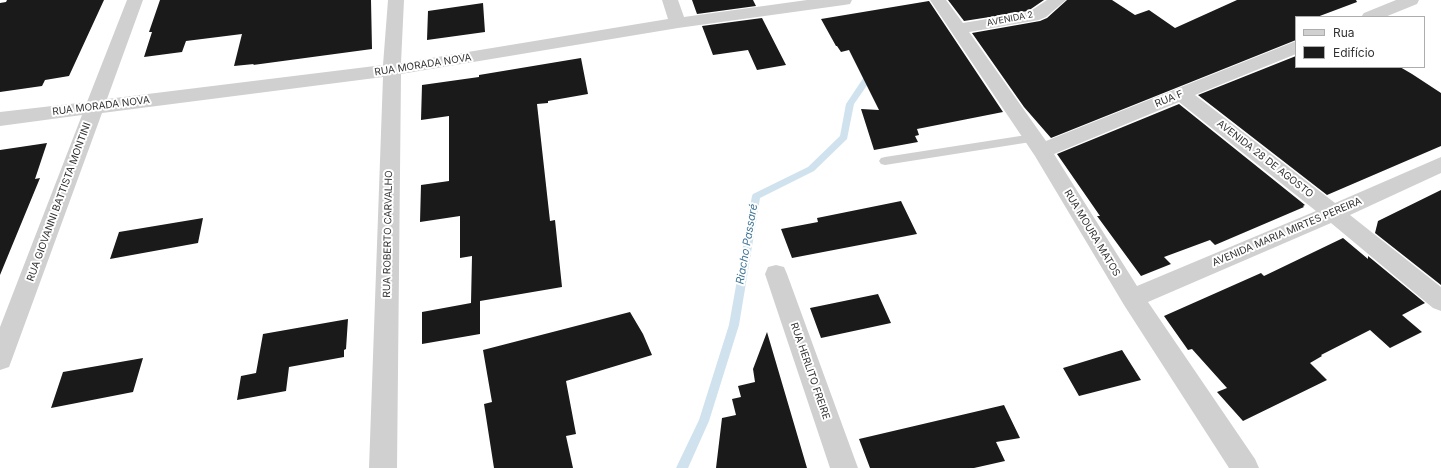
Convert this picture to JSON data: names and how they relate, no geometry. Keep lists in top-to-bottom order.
{
  "streets": {
    "street": [
      "AVENIDA 2",
      "RUA MORADA NOVA",
      "RUA F",
      "AVENIDA 28 DE AGOSTO",
      "RUA GIOVANNI BATTISTA MONTINI",
      "AVENIDA MARIA MIRTES PEREIRA",
      "RUA MOURA MATOS",
      "RUA ROBERTO CARVALHO",
      "RUA HERLITO FREIRE"
    ]
  },
  "crossings": [
    ["AVENIDA 2", "RUA MOURA MATOS"],
    ["RUA MORADA NOVA", "RUA GIOVANNI BATTISTA MONTINI"],
    ["RUA MORADA NOVA", "RUA ROBERTO CARVALHO"],
    ["RUA F", "AVENIDA 28 DE AGOSTO"],
    ["RUA F", "RUA MOURA MATOS"],
    ["AVENIDA 28 DE AGOSTO", "AVENIDA MARIA MIRTES PEREIRA"],
    ["AVENIDA MARIA MIRTES PEREIRA", "RUA MOURA MATOS"]
  ],
  "water": ["Riacho Passaré"],
  "legend": ["Rua", "Edifício"]
}
